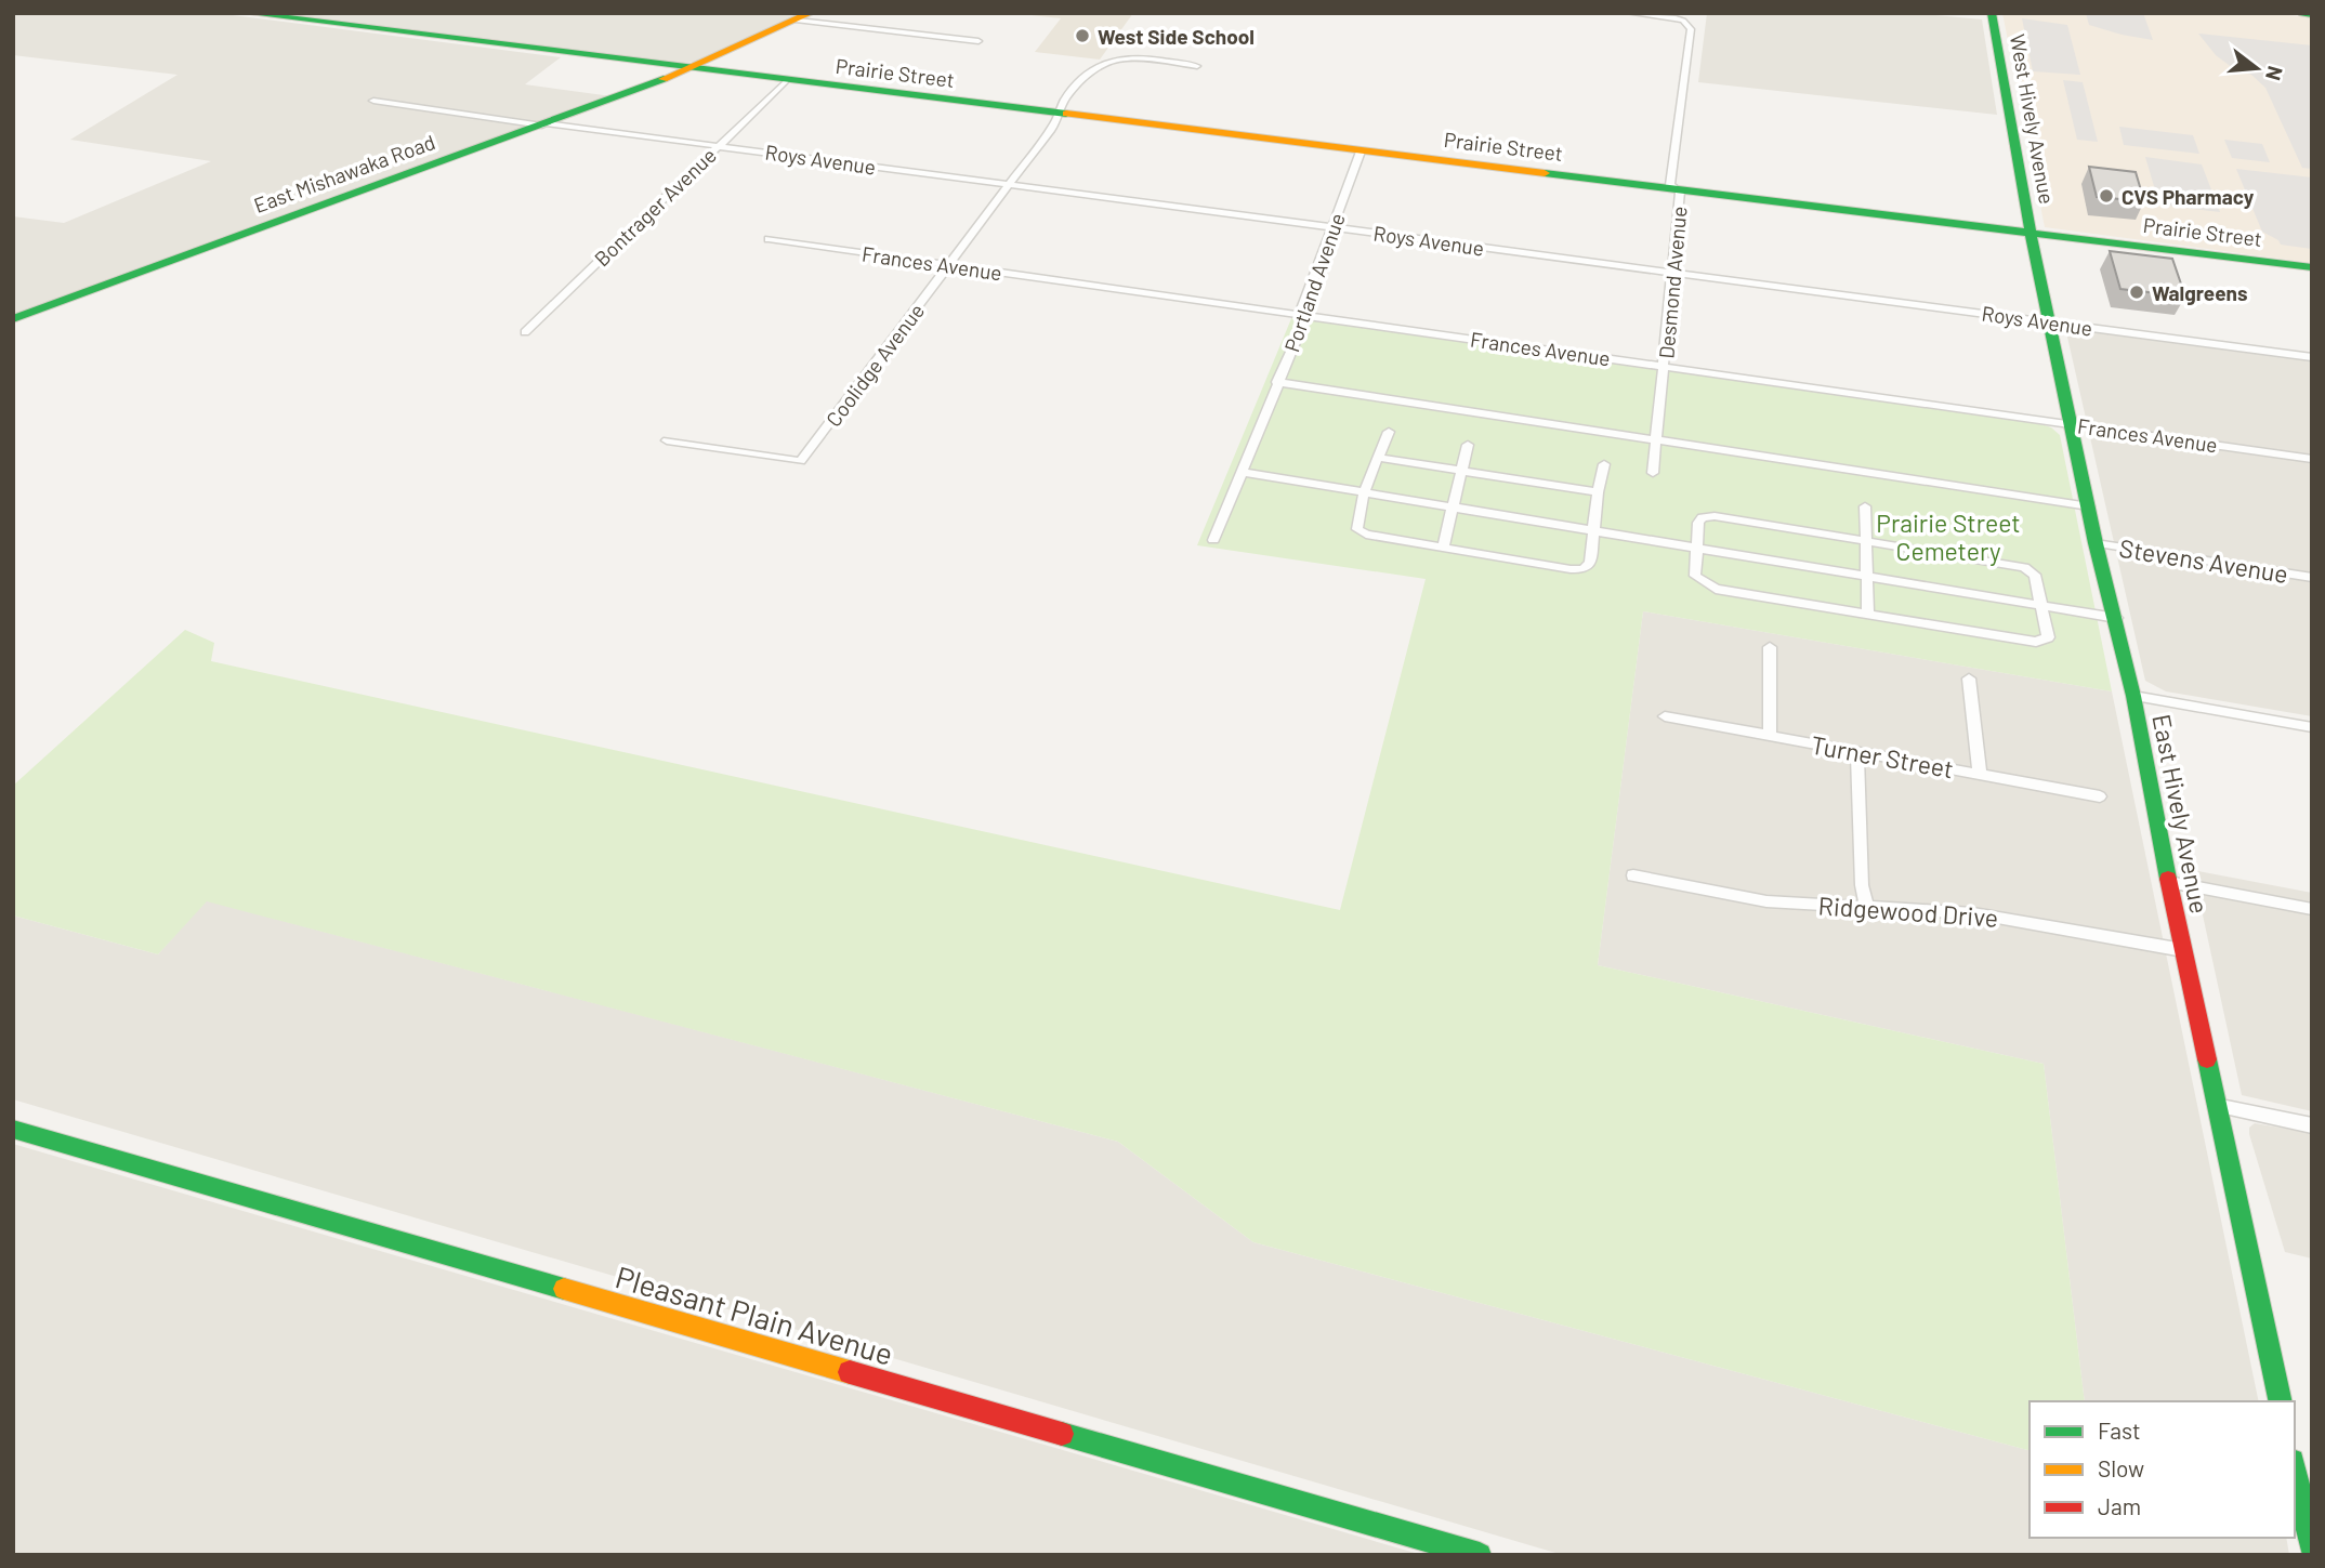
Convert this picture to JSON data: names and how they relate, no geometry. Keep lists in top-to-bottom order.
{
  "streets": {
    "street": [
      "Prairie Street",
      "West Hively Avenue",
      "Roys Avenue",
      "East Mishawaka Road",
      "Bontrager Avenue",
      "Frances Avenue",
      "Portland Avenue",
      "Desmond Avenue",
      "Coolidge Avenue",
      "Stevens Avenue",
      "Turner Street",
      "East Hively Avenue",
      "Ridgewood Drive",
      "Pleasant Plain Avenue"
    ]
  },
  "crossings": [
    ["Prairie Street", "West Hively Avenue"],
    ["Prairie Street", "East Mishawaka Road"],
    ["Prairie Street", "Bontrager Avenue"],
    ["Prairie Street", "Portland Avenue"],
    ["Prairie Street", "Desmond Avenue"],
    ["Prairie Street", "Coolidge Avenue"],
    ["Prairie Street", "East Hively Avenue"],
    ["West Hively Avenue", "East Hively Avenue"],
    ["Roys Avenue", "East Mishawaka Road"],
    ["Roys Avenue", "Bontrager Avenue"],
    ["Roys Avenue", "Portland Avenue"],
    ["Roys Avenue", "Desmond Avenue"],
    ["Roys Avenue", "Coolidge Avenue"],
    ["Roys Avenue", "East Hively Avenue"],
    ["Frances Avenue", "Portland Avenue"],
    ["Frances Avenue", "Desmond Avenue"],
    ["Frances Avenue", "Coolidge Avenue"],
    ["Frances Avenue", "East Hively Avenue"],
    ["Stevens Avenue", "East Hively Avenue"],
    ["East Hively Avenue", "Ridgewood Drive"]
  ],
  "parks": ["Prairie Street Cemetery"],
  "places": ["West Side School", "CVS Pharmacy", "Walgreens"],
  "legend": ["Fast", "Slow", "Jam"],
  "north": "right"
}
